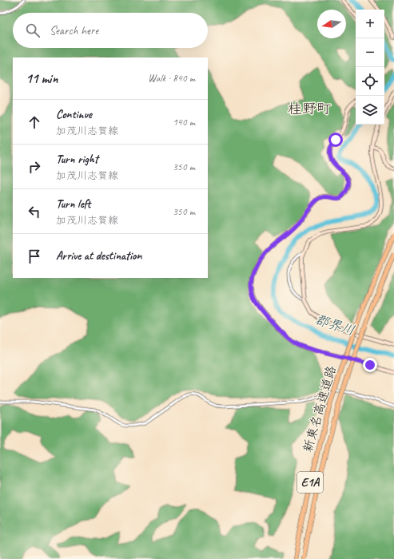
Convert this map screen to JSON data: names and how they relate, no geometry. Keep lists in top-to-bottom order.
{
  "streets": {
    "highway": ["新東名高速道路", "E1A"]
  },
  "districts": ["桂野町"],
  "water": ["郡界川"],
  "north": "left",
  "page": {
    "map_buttons": ["+", "−"],
    "search": "Search here",
    "heading": ["11 min", "Walk · 840 m"],
    "list": [
      ["Continue", "加茂川志賀線", "140 m"],
      ["Turn right", "加茂川志賀線", "350 m"],
      ["Turn left", "加茂川志賀線", "350 m"],
      "Arrive at destination"
    ]
  }
}
